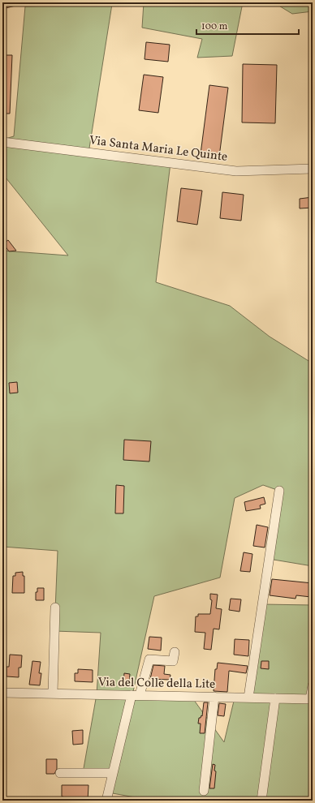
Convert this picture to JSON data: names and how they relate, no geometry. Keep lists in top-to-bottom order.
{
  "streets": {
    "street": ["Via Santa Maria Le Quinte", "Via del Colle della Lite"]
  },
  "scale_bar": "100 m"
}
